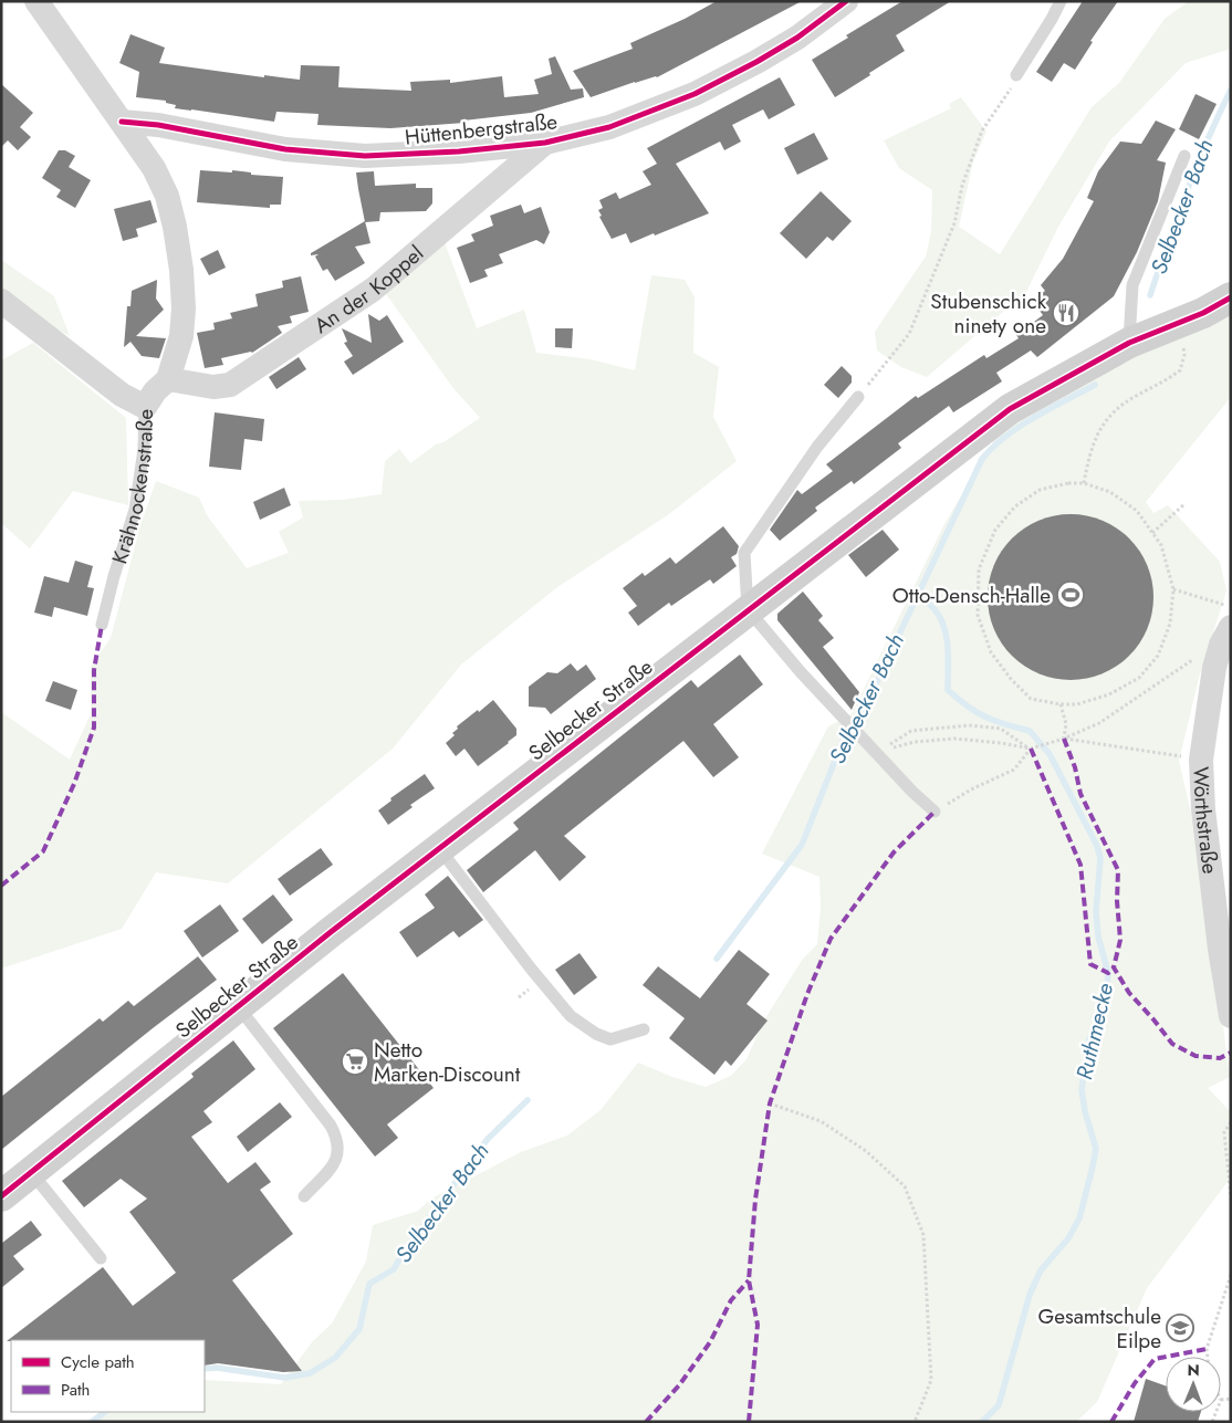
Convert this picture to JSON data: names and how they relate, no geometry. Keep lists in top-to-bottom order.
{
  "streets": {
    "main road": ["Selbecker Straße"],
    "street": [
      "Hüttenbergstraße",
      "An der Koppel",
      "Krähnockenstraße",
      "Wörthstraße"
    ]
  },
  "crossings": [
    ["Hüttenbergstraße", "An der Koppel"],
    ["Hüttenbergstraße", "Krähnockenstraße"],
    ["An der Koppel", "Krähnockenstraße"]
  ],
  "water": ["Selbecker Bach", "Ruthmecke"],
  "places": {
    "restaurant": ["Stubenschick ninety one"],
    "sports": ["Otto-Densch-Halle"],
    "supermarket": ["Netto Marken-Discount"],
    "school or university": ["Gesamtschule Eilpe"]
  },
  "legend": ["Cycle path", "Path"],
  "north": "top"
}
